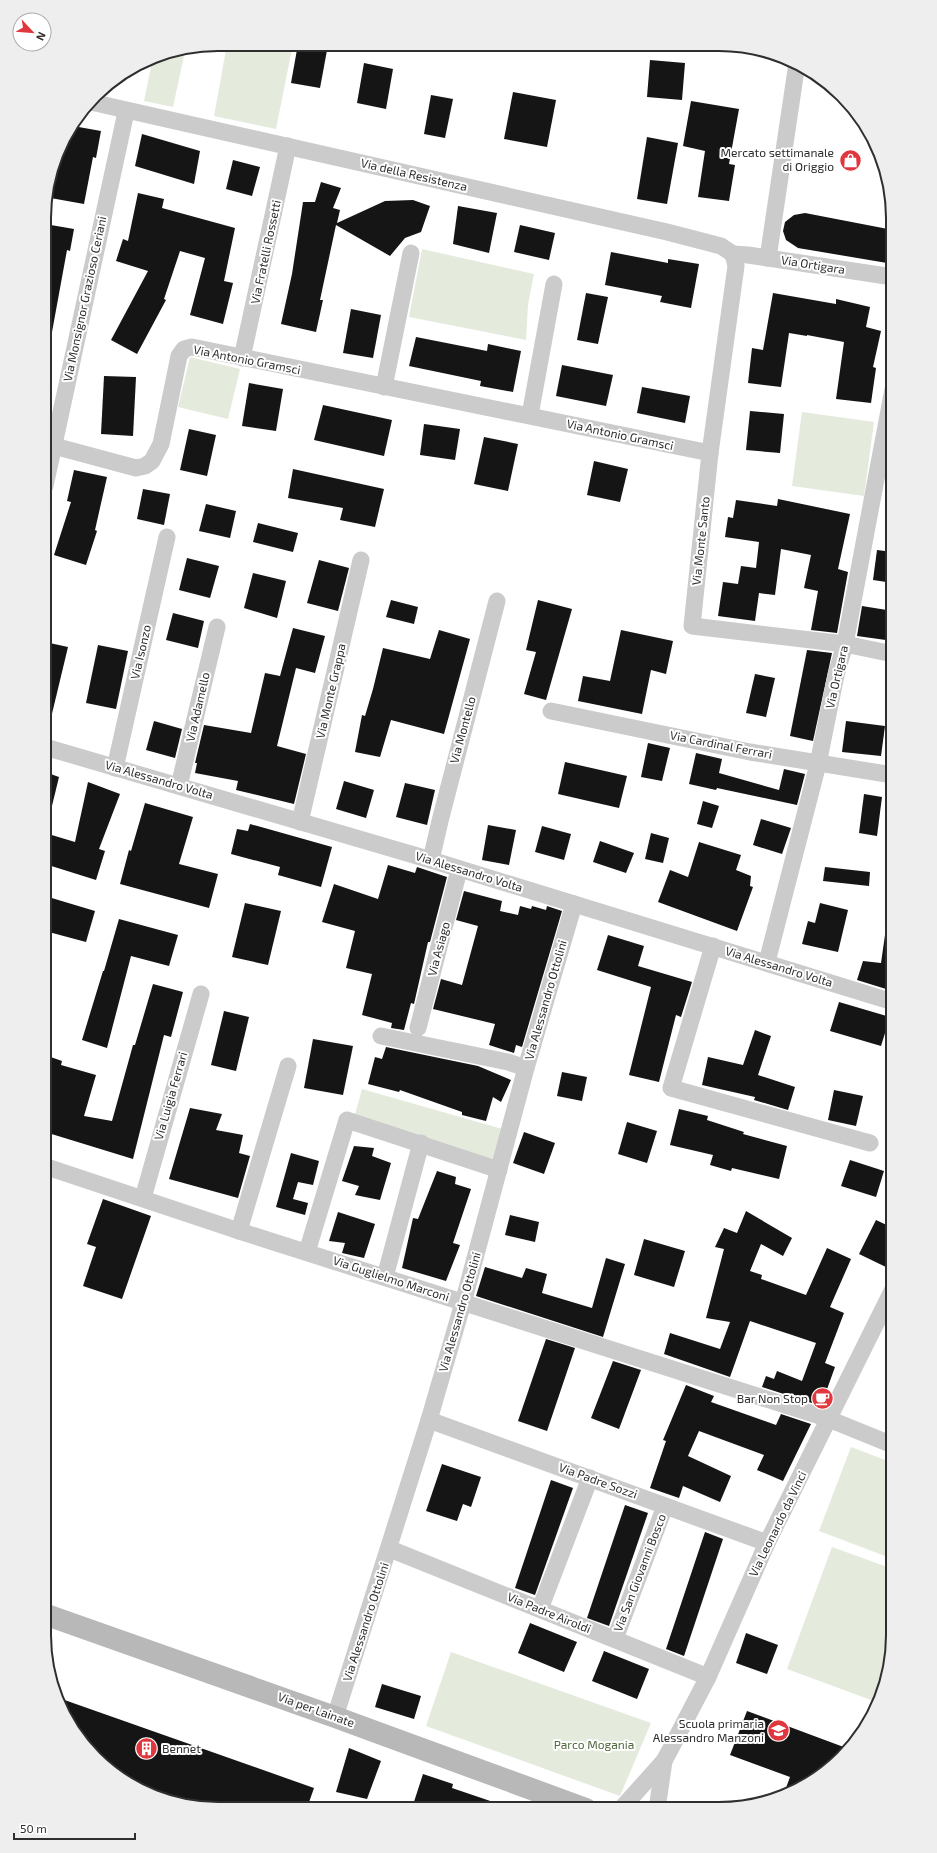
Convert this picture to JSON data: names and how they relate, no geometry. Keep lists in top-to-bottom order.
{
  "streets": {
    "street": [
      "Via della Resistenza",
      "Via Fratelli Rossetti",
      "Via Ortigara",
      "Via Monsignor Grazioso Ceriani",
      "Via Antonio Gramsci",
      "Via Monte Santo",
      "Via Isonzo",
      "Via Monte Grappa",
      "Via Adamello",
      "Via Montello",
      "Via Cardinal Ferrari",
      "Via Alessandro Volta",
      "Via Asiago",
      "Via Alessandro Ottolini",
      "Via Luigia Ferrari",
      "Via Guglielmo Marconi",
      "Via Padre Sozzi",
      "Via Leonardo da Vinci",
      "Via San Giovanni Bosco",
      "Via Padre Airoldi",
      "Via per Lainate"
    ]
  },
  "crossings": [
    ["Via della Resistenza", "Via Fratelli Rossetti"],
    ["Via della Resistenza", "Via Ortigara"],
    ["Via della Resistenza", "Via Monsignor Grazioso Ceriani"],
    ["Via della Resistenza", "Via Monte Santo"],
    ["Via Fratelli Rossetti", "Via Antonio Gramsci"],
    ["Via Ortigara", "Via Monte Santo"],
    ["Via Ortigara", "Via Cardinal Ferrari"],
    ["Via Ortigara", "Via Alessandro Volta"],
    ["Via Monsignor Grazioso Ceriani", "Via Antonio Gramsci"],
    ["Via Antonio Gramsci", "Via Monte Santo"],
    ["Via Isonzo", "Via Alessandro Volta"],
    ["Via Monte Grappa", "Via Alessandro Volta"],
    ["Via Adamello", "Via Alessandro Volta"],
    ["Via Montello", "Via Alessandro Volta"],
    ["Via Alessandro Volta", "Via Asiago"],
    ["Via Alessandro Volta", "Via Alessandro Ottolini"],
    ["Via Alessandro Ottolini", "Via Guglielmo Marconi"],
    ["Via Alessandro Ottolini", "Via Padre Sozzi"],
    ["Via Alessandro Ottolini", "Via Padre Airoldi"],
    ["Via Alessandro Ottolini", "Via per Lainate"],
    ["Via Luigia Ferrari", "Via Guglielmo Marconi"],
    ["Via Guglielmo Marconi", "Via Leonardo da Vinci"],
    ["Via Padre Sozzi", "Via Leonardo da Vinci"],
    ["Via Padre Sozzi", "Via San Giovanni Bosco"],
    ["Via Leonardo da Vinci", "Via Padre Airoldi"],
    ["Via San Giovanni Bosco", "Via Padre Airoldi"]
  ],
  "parks": ["Parco Mogania"],
  "places": {
    "shop": ["Mercato settimanale di Origgio"],
    "cafe": ["Bar Non Stop"],
    "school or university": ["Scuola primaria Alessandro Manzoni"],
    "building": ["Bennet"]
  },
  "scale_bar": "50 m",
  "north": "bottom right"
}
